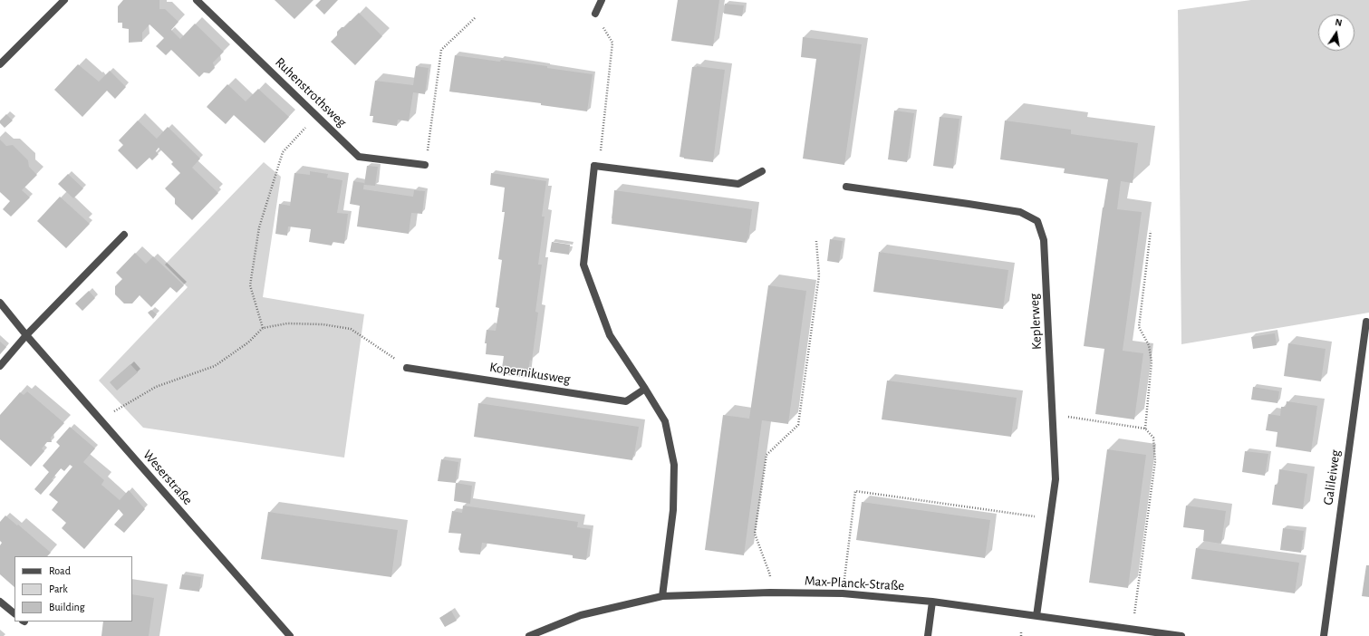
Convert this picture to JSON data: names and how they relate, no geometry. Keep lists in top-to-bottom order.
{
  "streets": {
    "street": [
      "Ruhenstrothsweg",
      "Keplerweg",
      "Kopernikusweg",
      "Weserstraße",
      "Galileiweg",
      "Max-Planck-Straße"
    ]
  },
  "crossings": [
    ["Keplerweg", "Max-Planck-Straße"]
  ],
  "legend": ["Road", "Park", "Building"],
  "north": "top"
}
